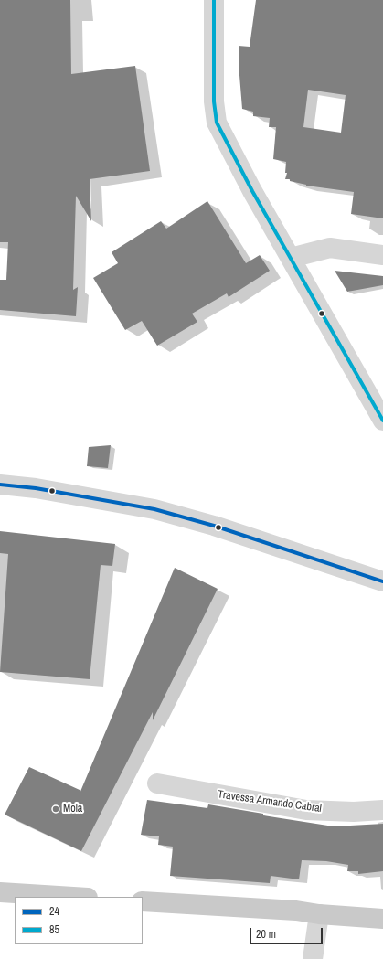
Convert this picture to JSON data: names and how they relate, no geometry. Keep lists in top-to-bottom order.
{
  "streets": {
    "street": ["Travessa Armando Cabral"]
  },
  "places": ["Mola"],
  "lines": ["transit line 85", "transit line 24"],
  "legend": ["24", "85"],
  "scale_bar": "20 m"
}
